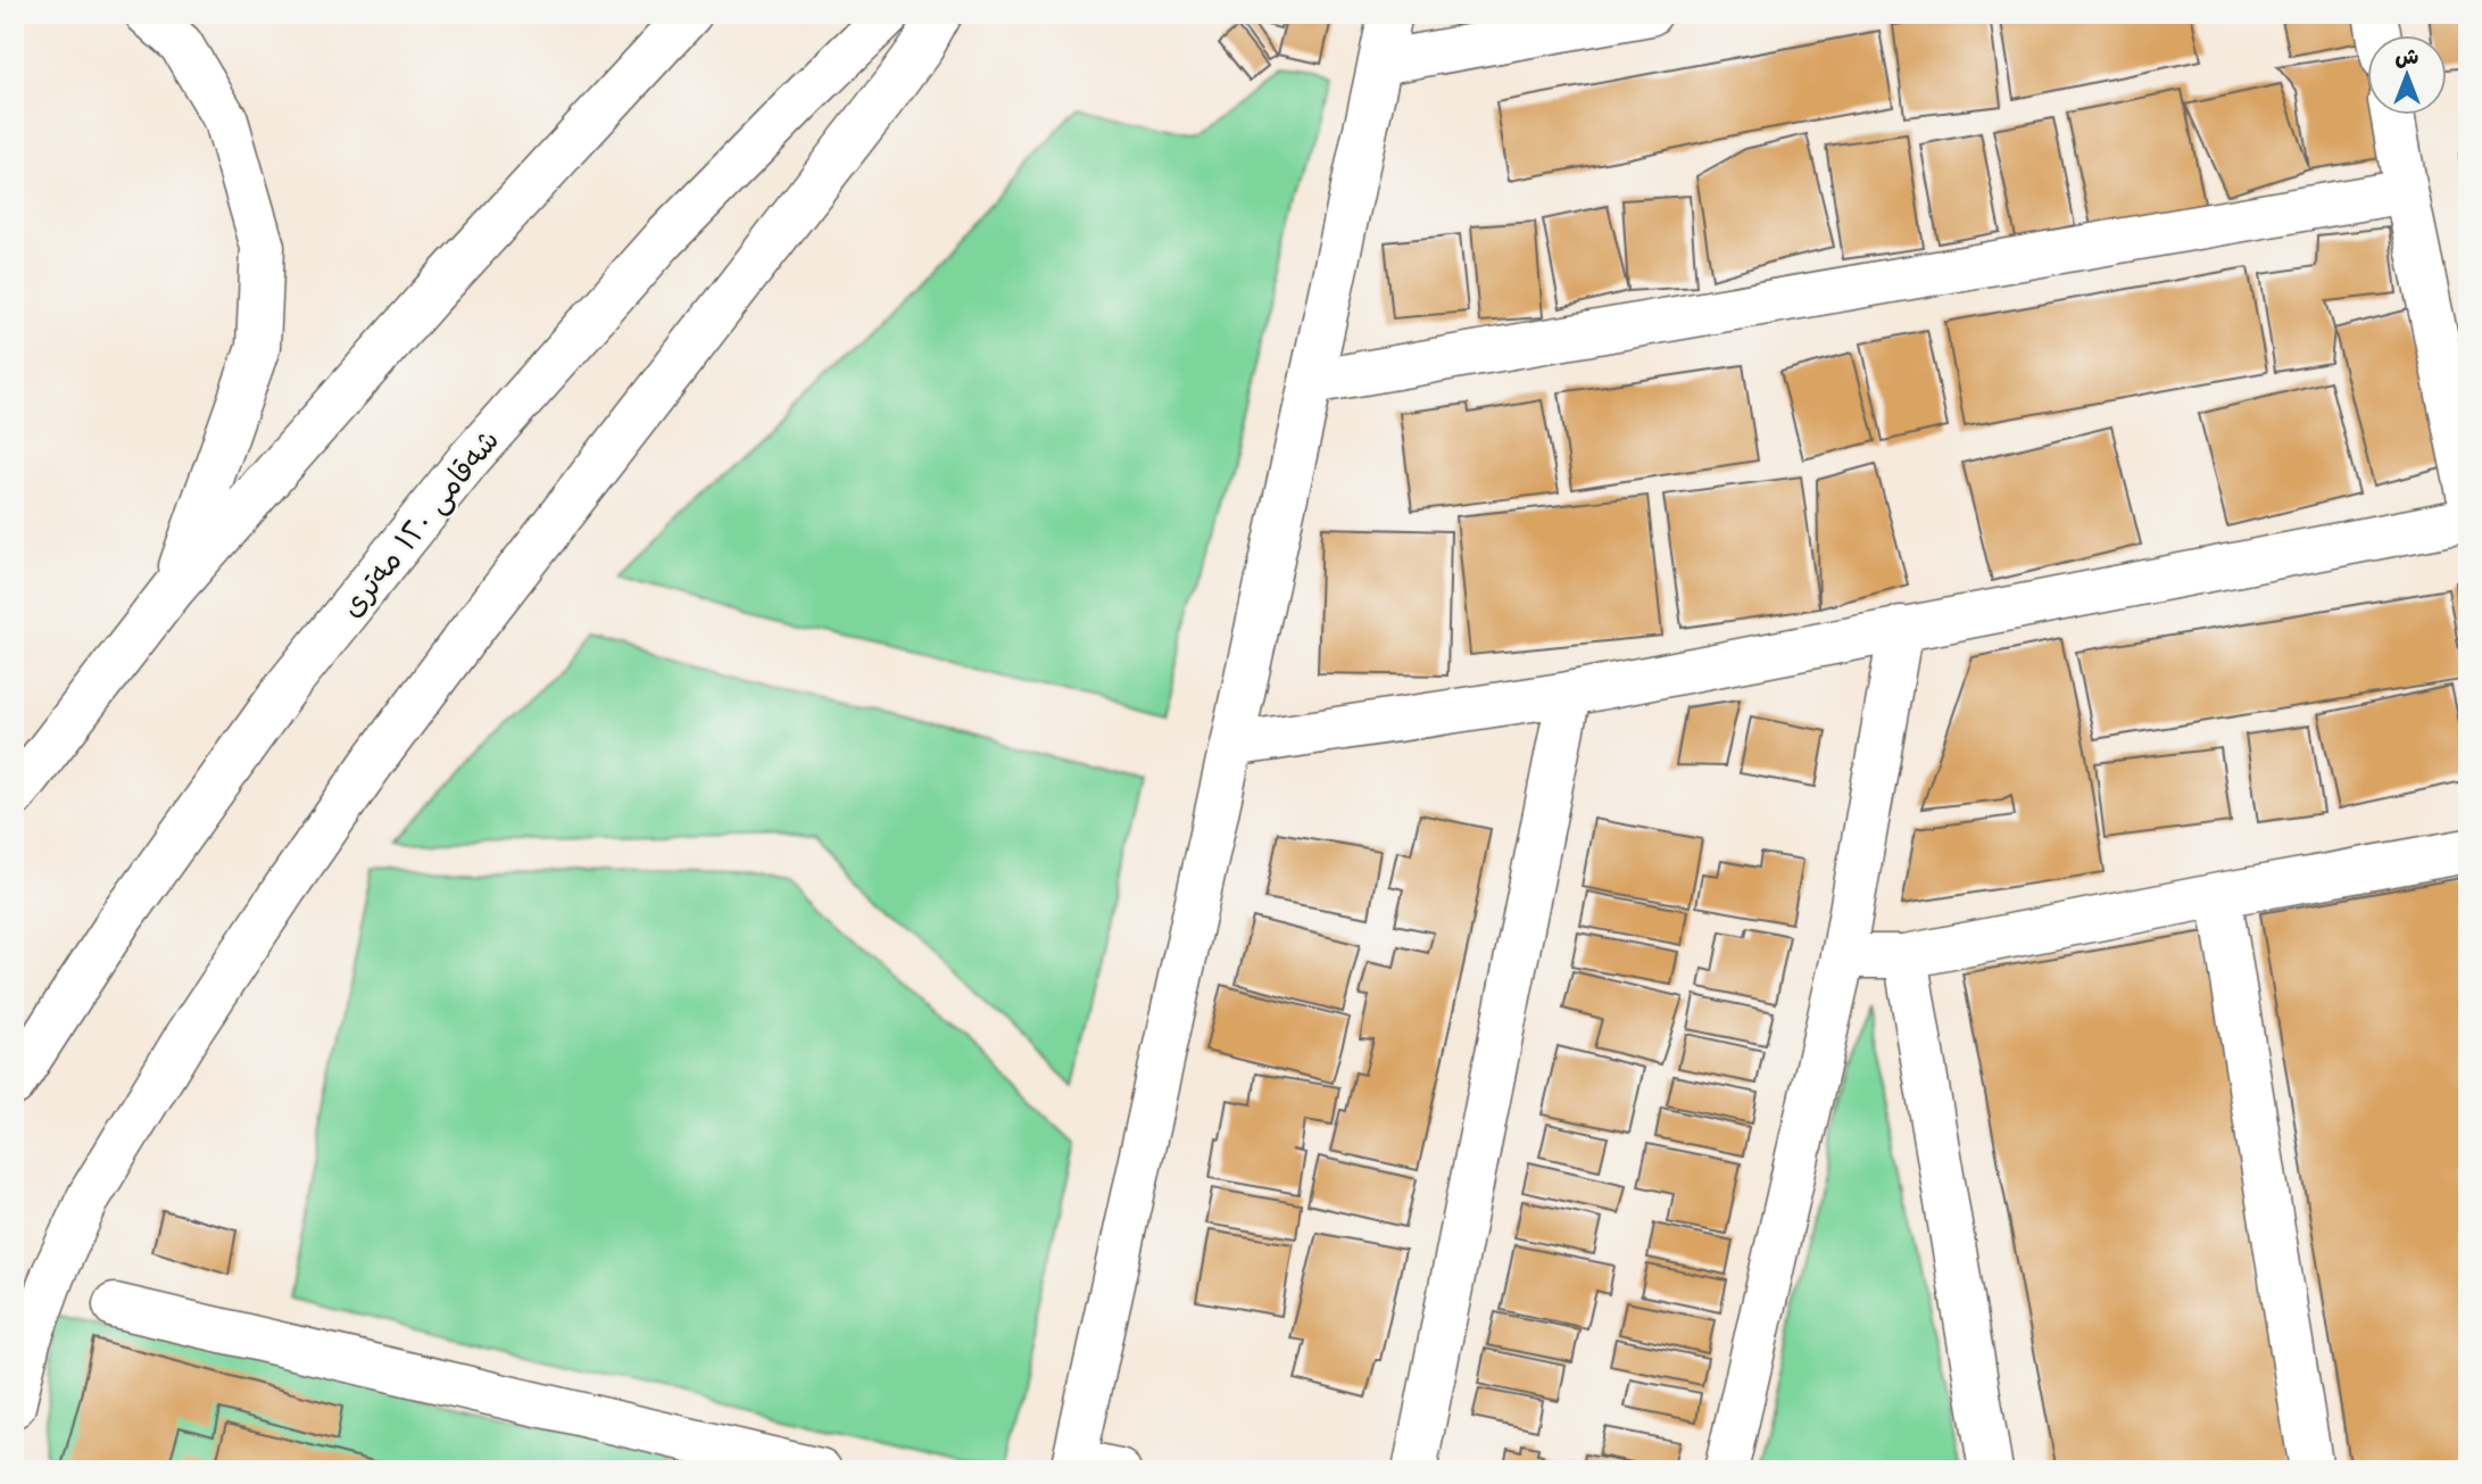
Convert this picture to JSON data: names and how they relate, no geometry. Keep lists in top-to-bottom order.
{
  "streets": {
    "main road": ["شەقامی ١٢٠ مەتری"]
  },
  "north": "top"
}
